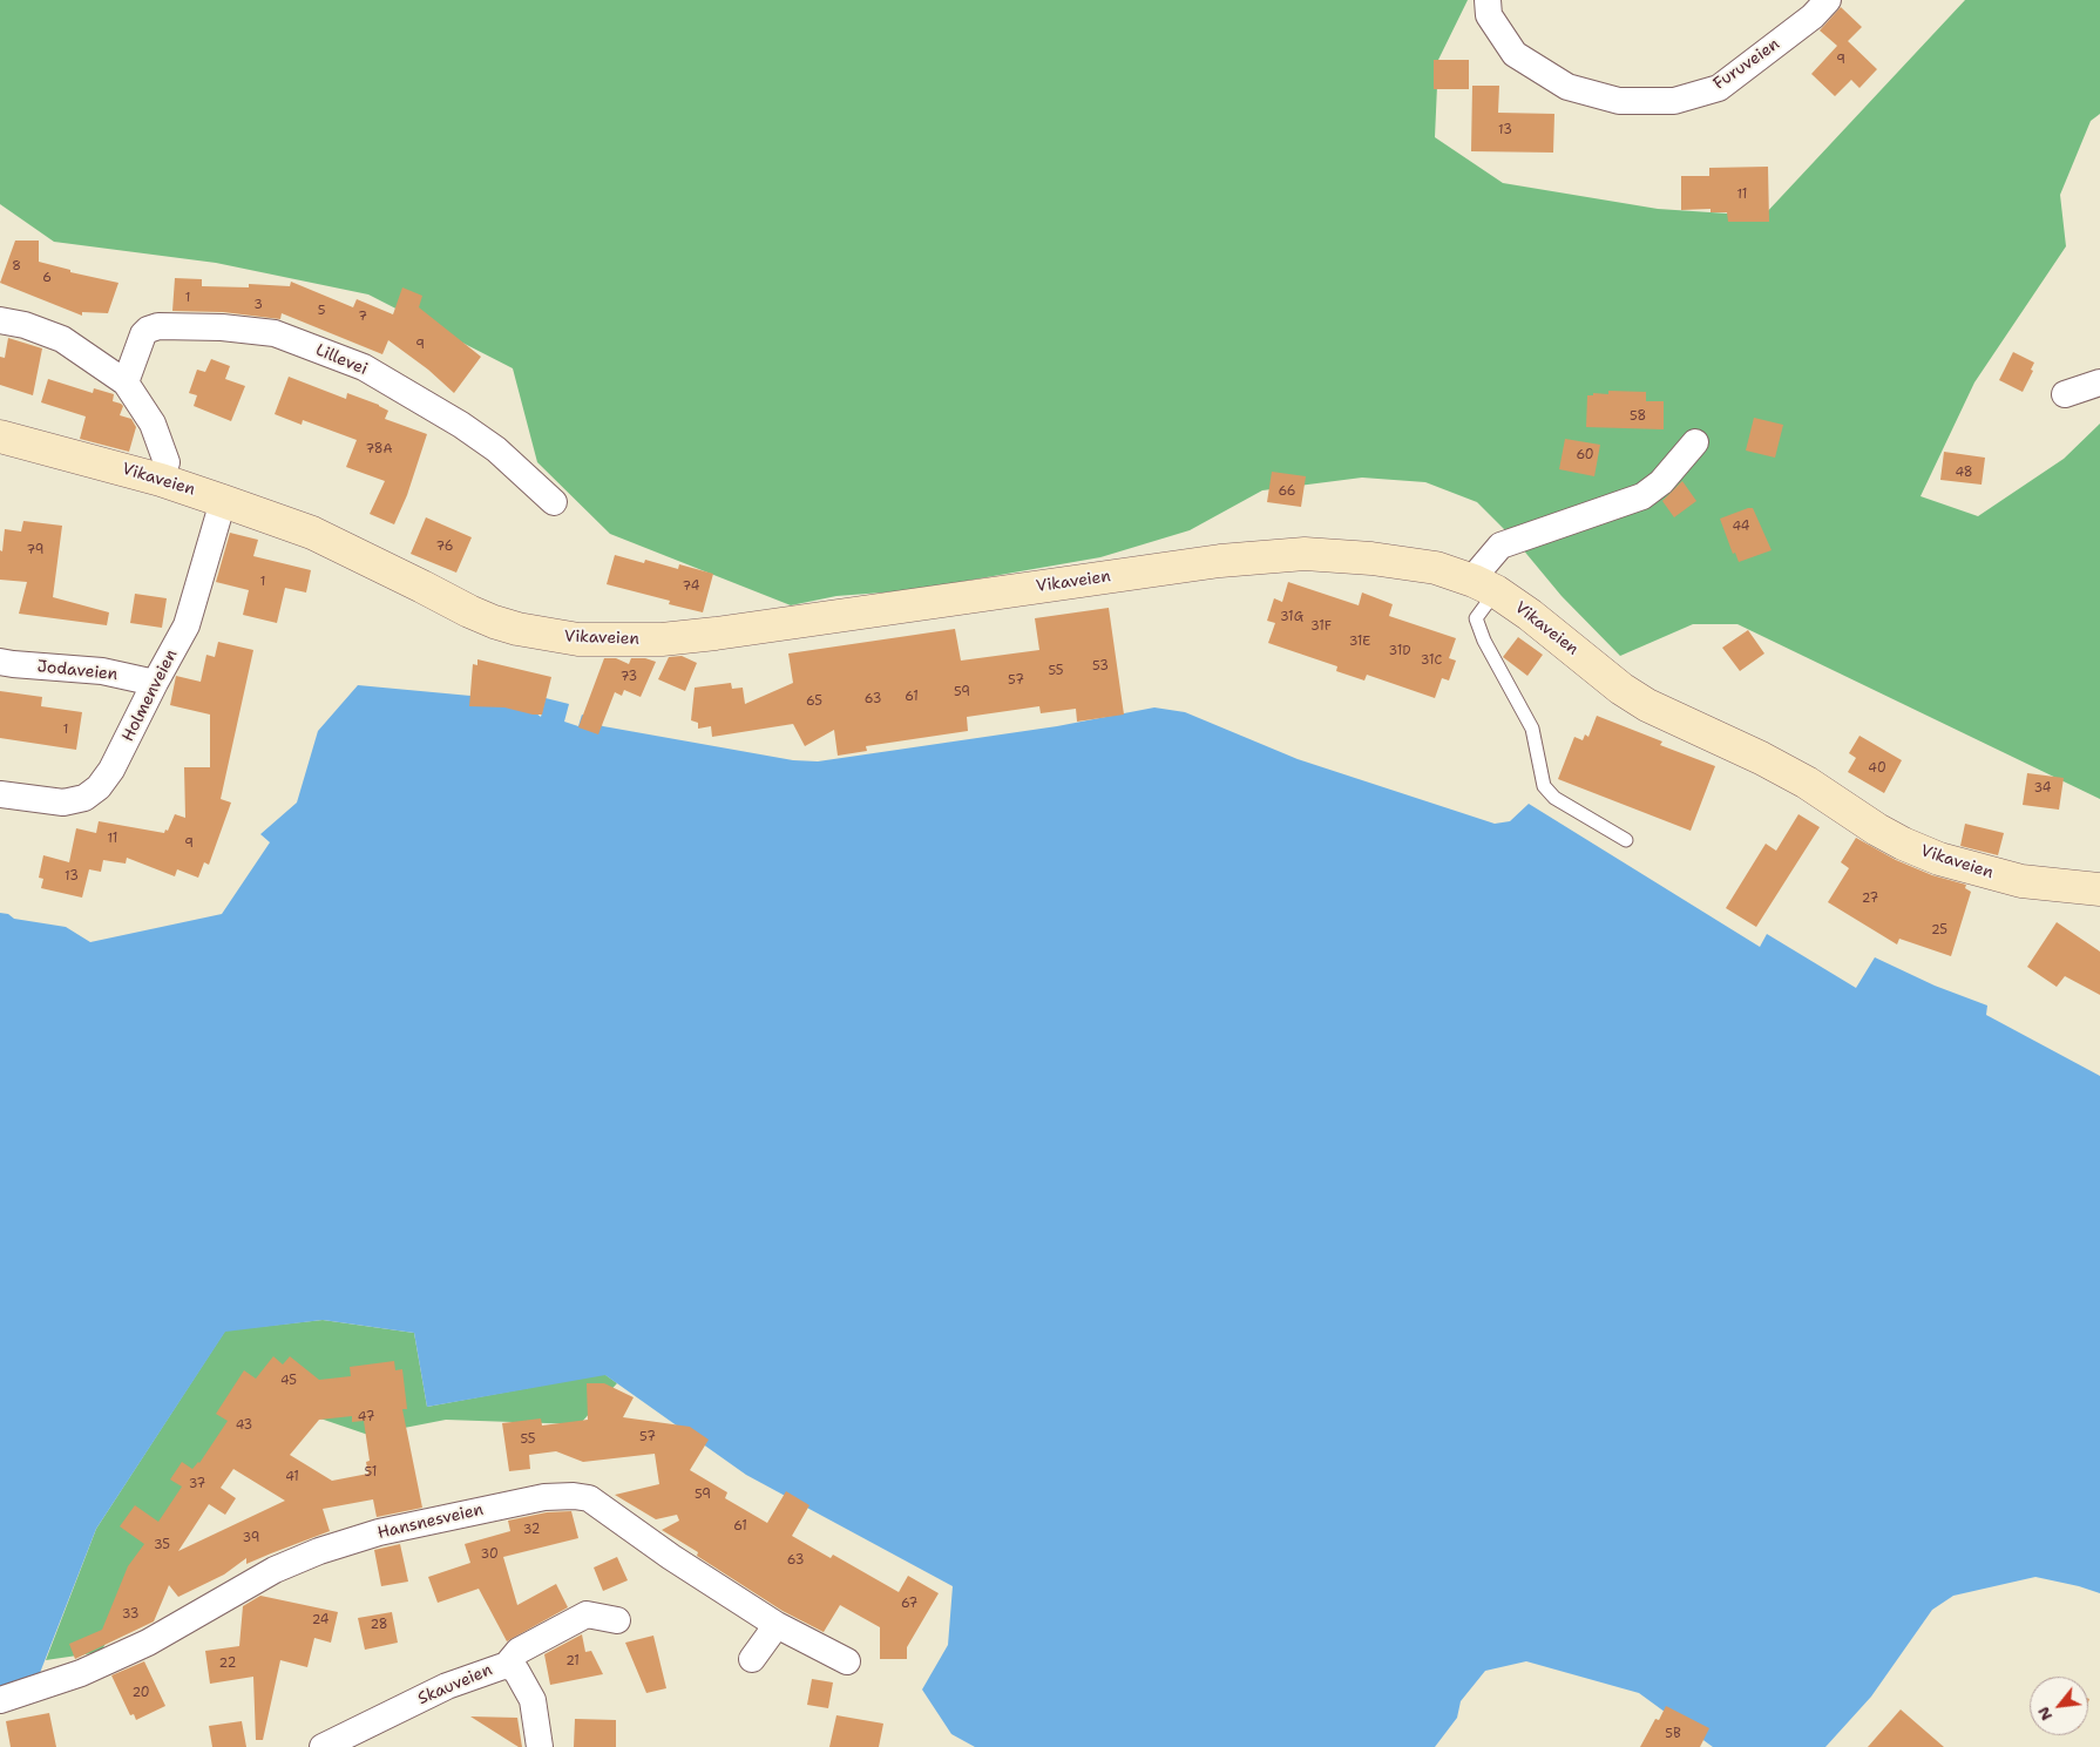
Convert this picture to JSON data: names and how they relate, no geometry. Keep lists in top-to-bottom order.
{
  "streets": {
    "main road": ["Vikaveien"],
    "street": [
      "Furuveien",
      "Lillevei",
      "Jodaveien",
      "Holmenveien",
      "Hansnesveien",
      "Skauveien"
    ]
  },
  "crossings": [
    ["Vikaveien", "Holmenveien"],
    ["Jodaveien", "Holmenveien"]
  ],
  "house_numbers": [
    "9",
    "13",
    "11",
    "8",
    "6",
    "1",
    "3",
    "5",
    "7",
    "9",
    "58",
    "78A",
    "60",
    "48",
    "66",
    "44",
    "76",
    "79",
    "1",
    "74",
    "31G",
    "31F",
    "31E",
    "31D",
    "31C",
    "53",
    "55",
    "73",
    "57",
    "59",
    "61",
    "63",
    "65",
    "1",
    "40",
    "34",
    "11",
    "9",
    "13",
    "27",
    "25",
    "45",
    "47",
    "43",
    "57",
    "55",
    "51",
    "41",
    "37",
    "59",
    "61",
    "32",
    "39",
    "35",
    "30",
    "63",
    "67",
    "33",
    "24",
    "28",
    "21",
    "22",
    "20",
    "5B"
  ],
  "north": "bottom left"
}
